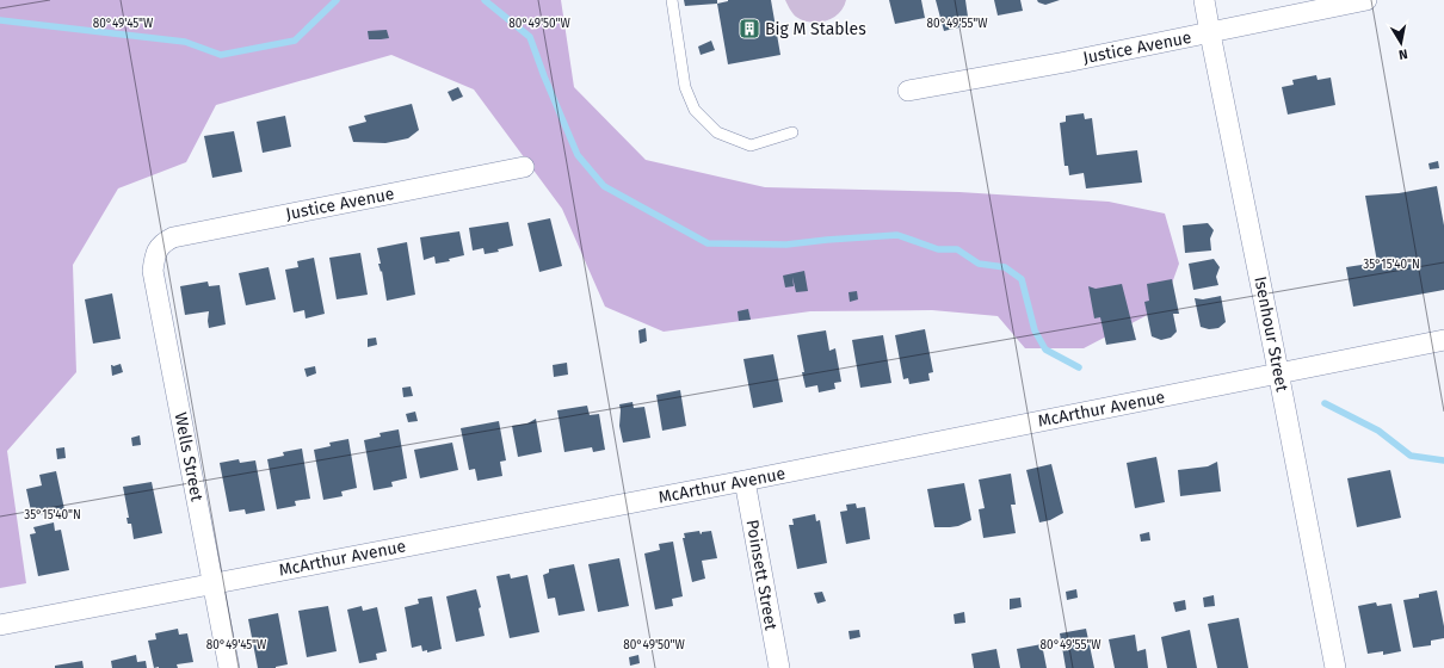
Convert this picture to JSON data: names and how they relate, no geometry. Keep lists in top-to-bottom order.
{
  "streets": {
    "street": [
      "Justice Avenue",
      "Isenhour Street",
      "McArthur Avenue",
      "Wells Street",
      "Poinsett Street"
    ]
  },
  "crossings": [
    ["Justice Avenue", "Isenhour Street"],
    ["Justice Avenue", "Wells Street"],
    ["Isenhour Street", "McArthur Avenue"],
    ["McArthur Avenue", "Wells Street"],
    ["McArthur Avenue", "Poinsett Street"]
  ],
  "places": {
    "building": ["Big M Stables"]
  },
  "north": "bottom",
  "coordinates": [
    "80°49'45\"W",
    "80°49'50\"W",
    "80°49'55\"W",
    "35°15'40\"N"
  ]
}
